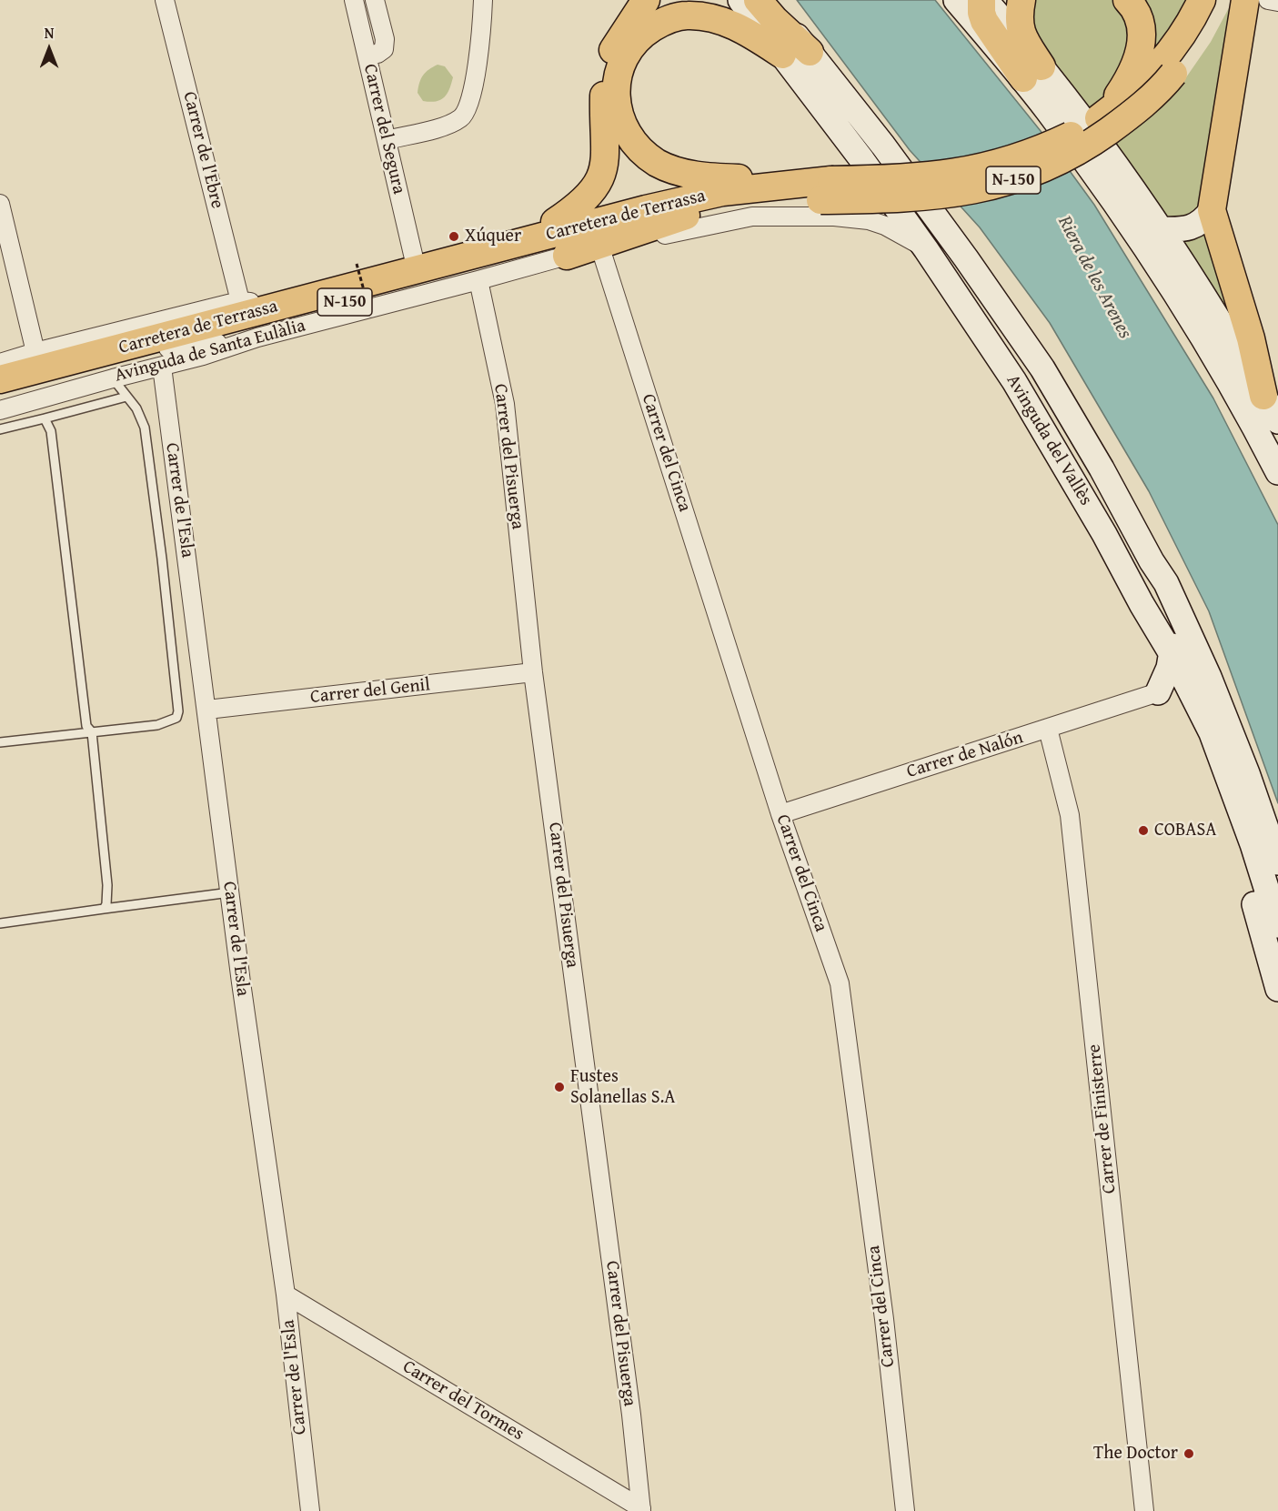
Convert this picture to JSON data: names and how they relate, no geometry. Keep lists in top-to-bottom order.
{
  "streets": {
    "main road": ["N-150", "Carretera de Terrassa", "Avinguda del Vallès"],
    "street": [
      "Carrer del Segura",
      "Carrer de l'Ebre",
      "Avinguda de Santa Eulàlia",
      "Carrer del Cinca",
      "Carrer del Pisuerga",
      "Carrer de l'Esla",
      "Carrer del Genil",
      "Carrer de Nalón",
      "Carrer de Finisterre",
      "Carrer del Tormes"
    ]
  },
  "crossings": [
    ["Carretera de Terrassa", "Avinguda de Santa Eulàlia"],
    ["Carretera de Terrassa", "Carrer de l'Esla"],
    ["Avinguda de Santa Eulàlia", "Avinguda del Vallès"],
    ["Avinguda de Santa Eulàlia", "Carrer del Cinca"],
    ["Avinguda de Santa Eulàlia", "Carrer del Pisuerga"],
    ["Avinguda de Santa Eulàlia", "Carrer de l'Esla"],
    ["Carrer del Cinca", "Carrer de Nalón"],
    ["Carrer del Pisuerga", "Carrer del Genil"],
    ["Carrer del Pisuerga", "Carrer del Tormes"],
    ["Carrer de l'Esla", "Carrer del Genil"],
    ["Carrer de l'Esla", "Carrer del Tormes"],
    ["Carrer de Nalón", "Carrer de Finisterre"]
  ],
  "water": ["Riera de les Arenes"],
  "places": [
    "Xúquer",
    "COBASA",
    "Fustes Solanellas S.A",
    "The Doctor"
  ],
  "north": "top"
}
